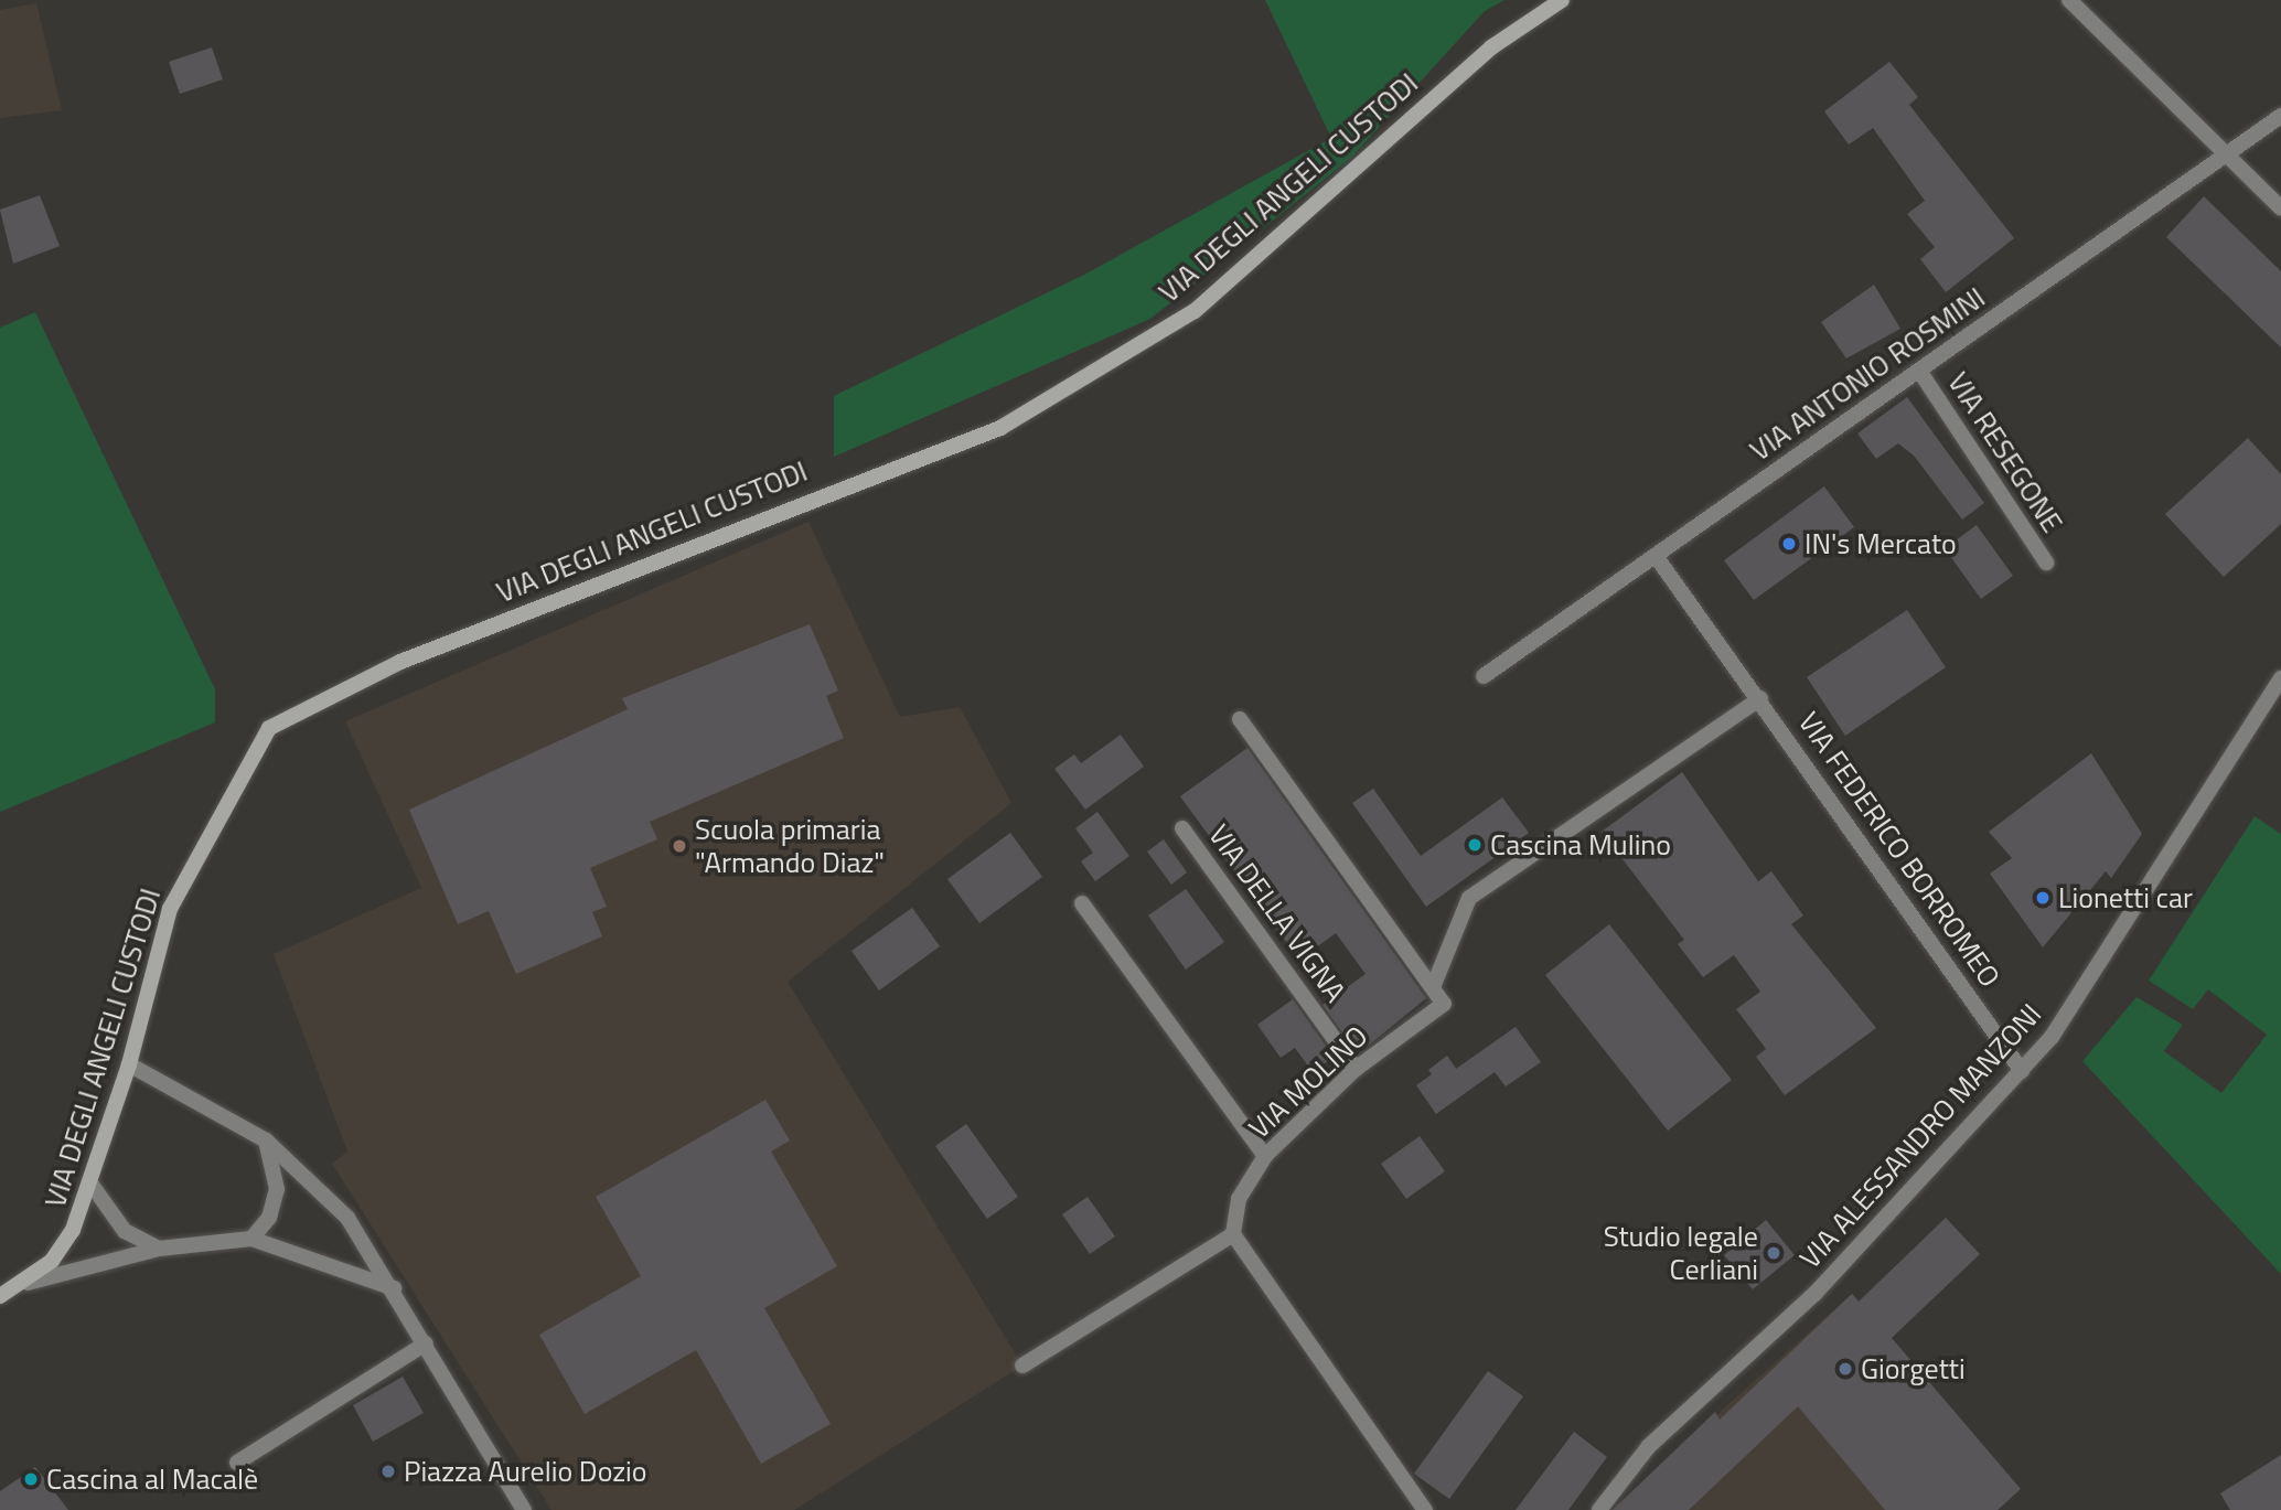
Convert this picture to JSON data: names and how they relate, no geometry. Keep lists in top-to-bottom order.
{
  "streets": {
    "street": [
      "VIA DEGLI ANGELI CUSTODI",
      "VIA ANTONIO ROSMINI",
      "VIA RESEGONE",
      "VIA FEDERICO BORROMEO",
      "VIA DELLA VIGNA",
      "VIA MOLINO",
      "VIA ALESSANDRO MANZONI"
    ]
  },
  "crossings": [
    ["VIA ANTONIO ROSMINI", "VIA RESEGONE"],
    ["VIA ANTONIO ROSMINI", "VIA FEDERICO BORROMEO"],
    ["VIA FEDERICO BORROMEO", "VIA MOLINO"],
    ["VIA FEDERICO BORROMEO", "VIA ALESSANDRO MANZONI"],
    ["VIA DELLA VIGNA", "VIA MOLINO"]
  ],
  "places": [
    "IN's Mercato",
    "Cascina Mulino",
    "Scuola primaria \"Armando Diaz\"",
    "Lionetti car",
    "Studio legale Cerliani",
    "Giorgetti",
    "Piazza Aurelio Dozio",
    "Cascina al Macalè"
  ]
}
